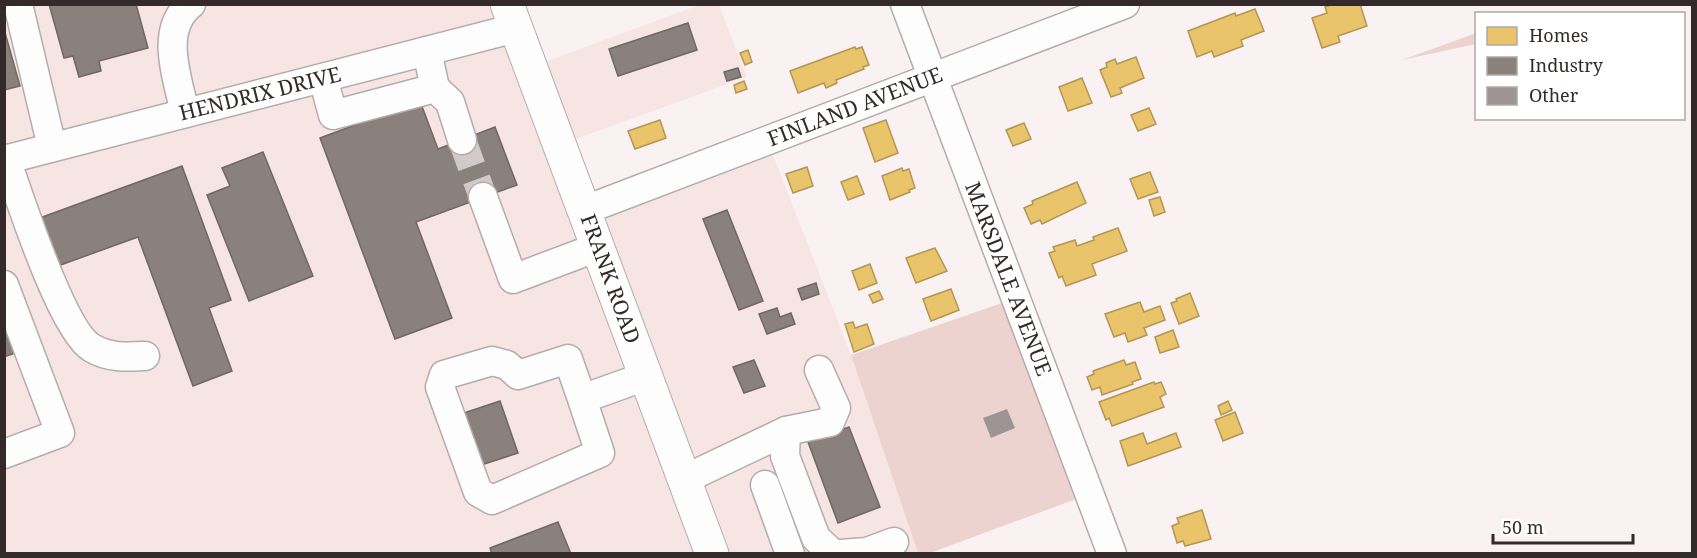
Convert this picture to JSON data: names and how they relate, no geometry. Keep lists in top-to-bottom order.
{
  "streets": {
    "main road": ["FRANK ROAD"],
    "street": ["HENDRIX DRIVE", "FINLAND AVENUE", "MARSDALE AVENUE"]
  },
  "crossings": [
    ["HENDRIX DRIVE", "FRANK ROAD"],
    ["FINLAND AVENUE", "FRANK ROAD"],
    ["FINLAND AVENUE", "MARSDALE AVENUE"]
  ],
  "legend": ["Homes", "Industry", "Other"],
  "scale_bar": "50 m"
}
